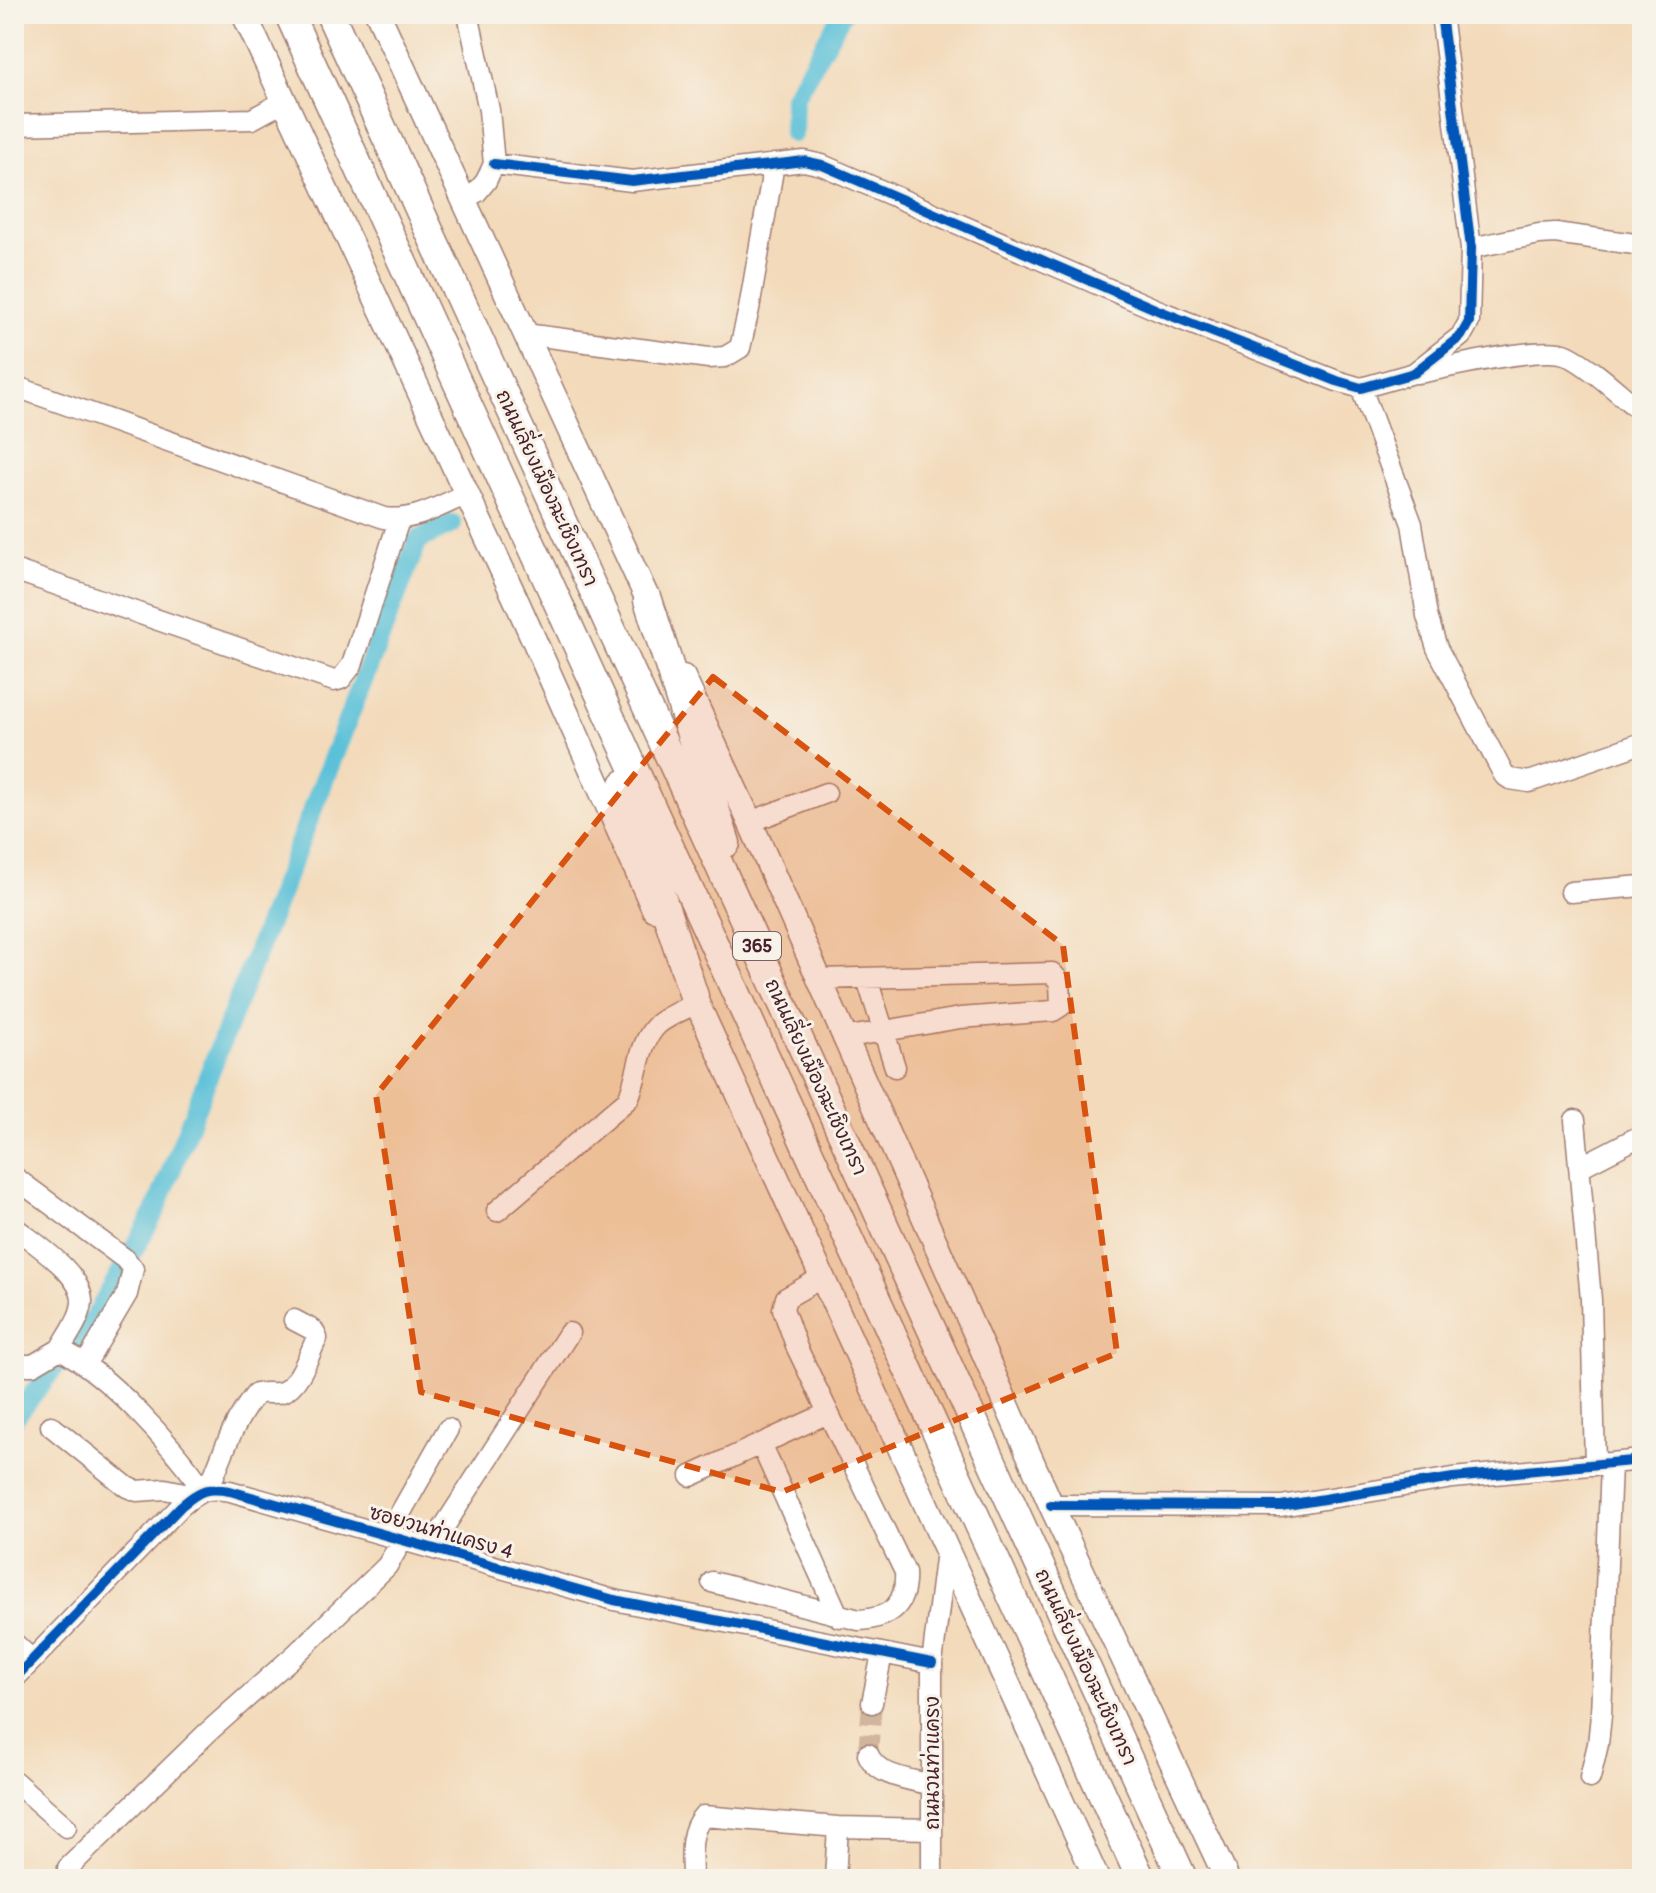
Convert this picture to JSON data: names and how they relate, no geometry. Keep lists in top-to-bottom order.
{
  "streets": {
    "highway": ["ถนนเลี่ยงเมืองฉะเชิงเทรา", "365"],
    "street": ["ซอยวนท่าแครง 4", "ถนนวนท่าแครง"]
  },
  "crossings": [
    ["ซอยวนท่าแครง 4", "ถนนวนท่าแครง"]
  ]
}
